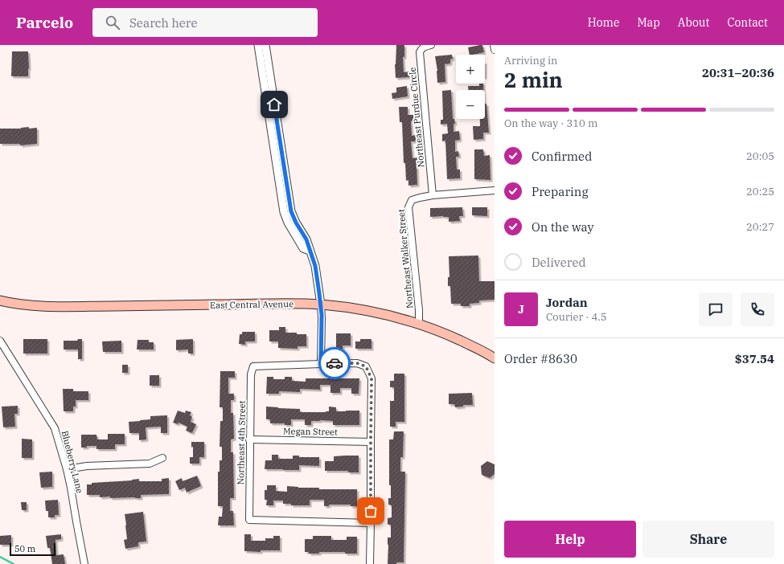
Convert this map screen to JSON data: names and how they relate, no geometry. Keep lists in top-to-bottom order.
{
  "streets": {
    "main road": ["East Central Avenue"],
    "street": [
      "Northeast Purdue Circle",
      "Northeast Walker Street",
      "Megan Street",
      "Northeast 4th Street",
      "Blueberry Lane"
    ]
  },
  "crossings": [
    ["Northeast Purdue Circle", "Northeast Walker Street"],
    ["Northeast Walker Street", "East Central Avenue"],
    ["Megan Street", "Northeast 4th Street"]
  ],
  "scale_bar": "50 m",
  "page": {
    "header": "Parcelo",
    "search": "Search here",
    "nav": [
      "Home",
      "Map",
      "About",
      "Contact"
    ],
    "heading": ["2 min", "Arriving in", "20:31–20:36"],
    "panel": [
      "Jordan",
      "Courier · 4.5",
      "Order #8630",
      "$37.54"
    ],
    "map_buttons": ["+", "−"],
    "bar": "On the way · 310 m",
    "list": [
      ["Confirmed", "20:05"],
      ["Preparing", "20:25"],
      ["On the way", "20:27"],
      "Delivered"
    ],
    "round": "J",
    "buttons": ["Help", "Share"],
    "scale": "50 m"
  }
}
